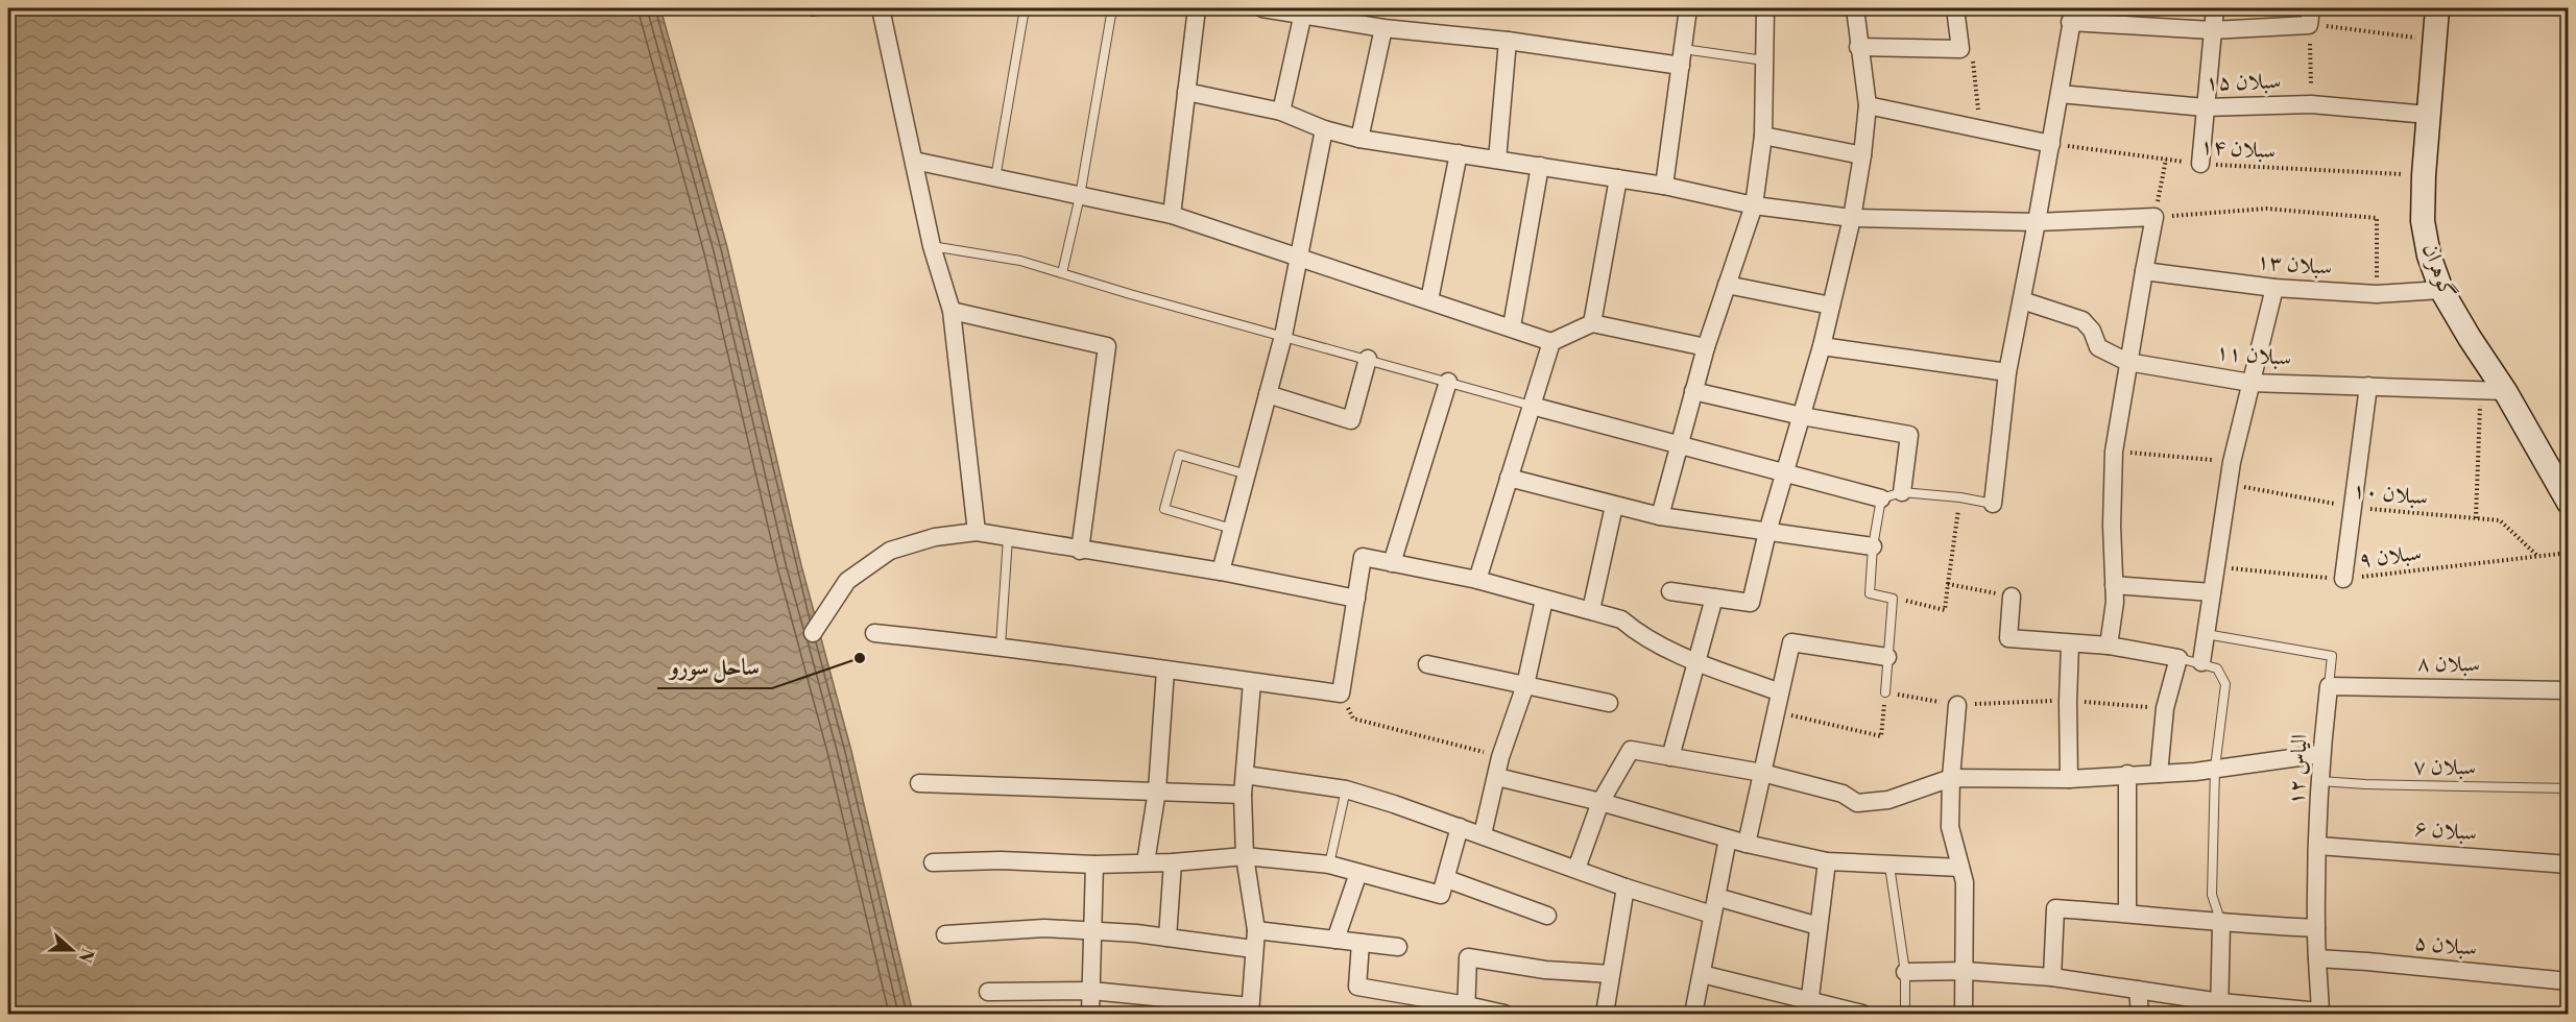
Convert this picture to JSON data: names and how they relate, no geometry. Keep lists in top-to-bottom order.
{
  "streets": {
    "street": [
      "سبلان ۱۵",
      "سبلان ۱۳",
      "گوهران",
      "سبلان ۱۱",
      "سبلان ۸",
      "الیاس ۱۲",
      "سبلان ۶",
      "سبلان ۵"
    ],
    "lane": ["سبلان ۷"],
    "path": ["سبلان ۱۴", "سبلان ۱۰", "سبلان ۹"]
  },
  "crossings": [
    ["سبلان ۱۵", "گوهران"],
    ["سبلان ۱۴", "گوهران"],
    ["سبلان ۱۳", "گوهران"],
    ["گوهران", "سبلان ۱۱"],
    ["سبلان ۱۰", "سبلان ۹"],
    ["سبلان ۸", "الیاس ۱۲"],
    ["سبلان ۷", "الیاس ۱۲"],
    ["الیاس ۱۲", "سبلان ۶"],
    ["الیاس ۱۲", "سبلان ۵"]
  ],
  "places": ["ساحل سورو"],
  "north": "right"
}
